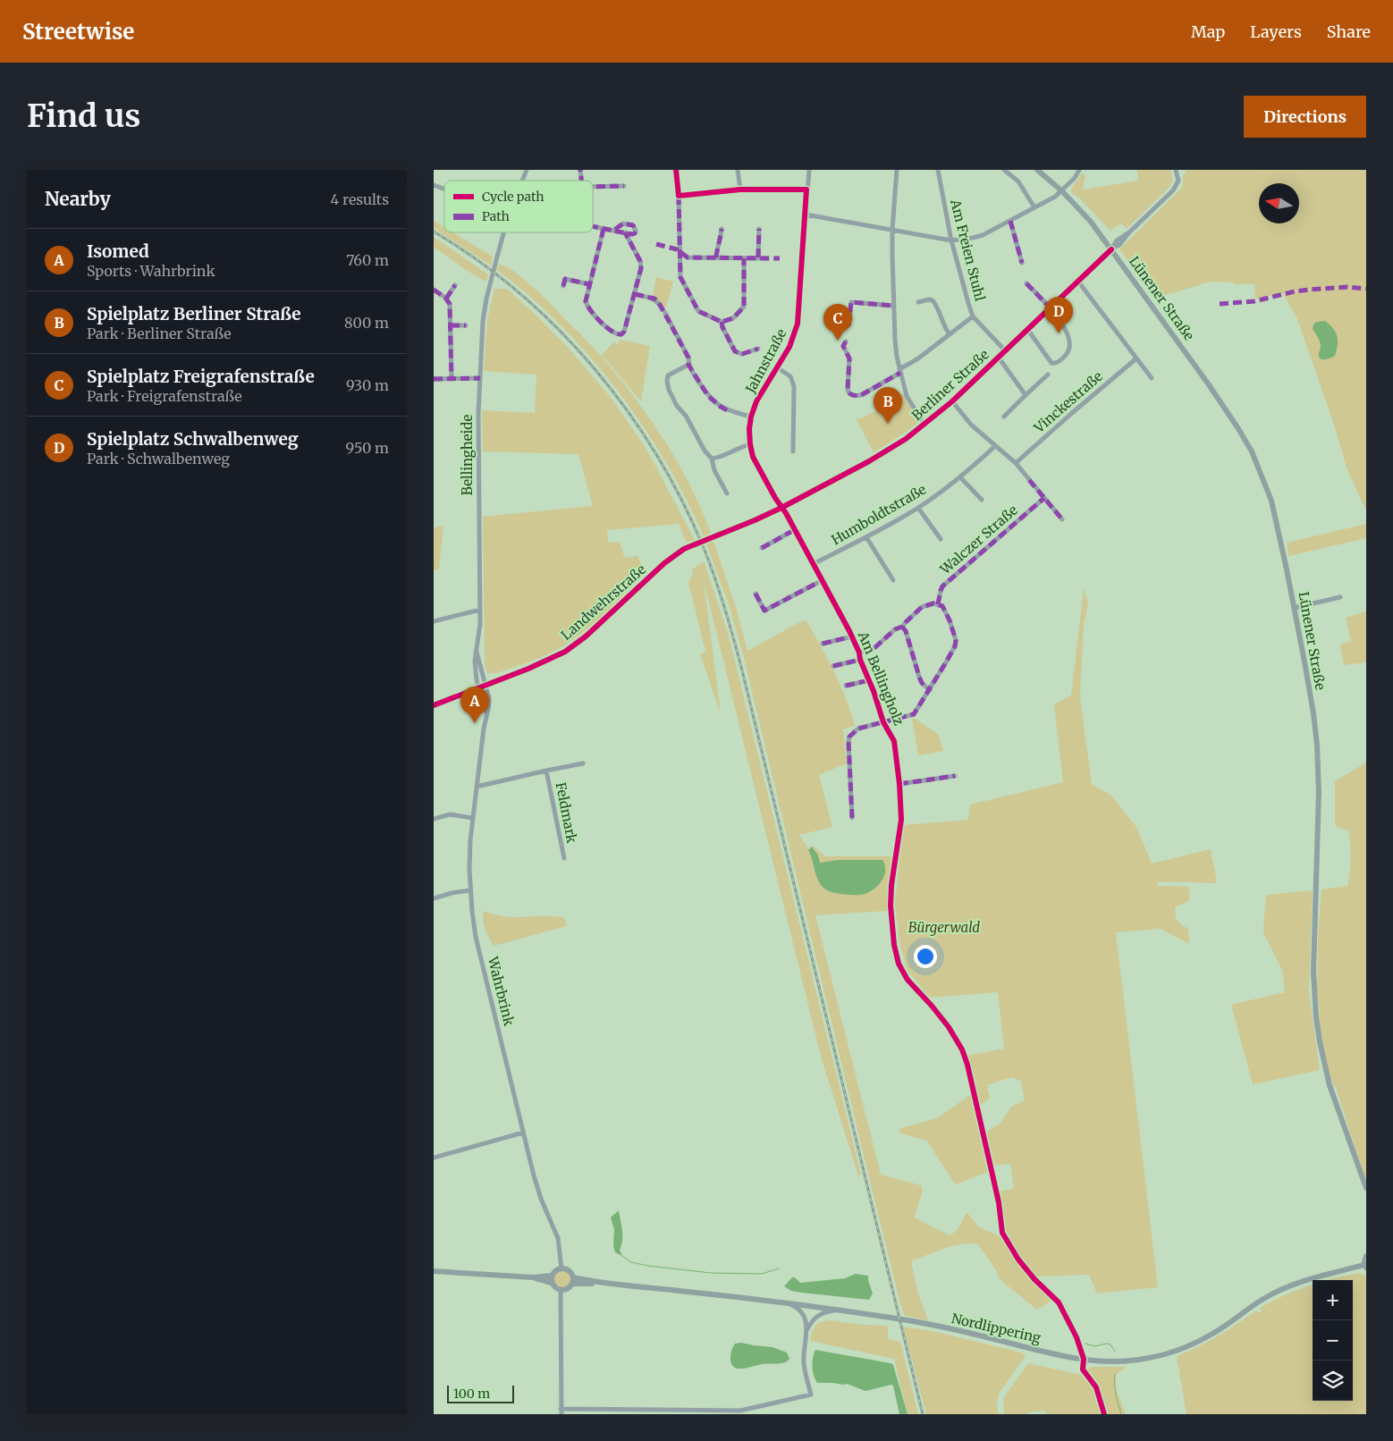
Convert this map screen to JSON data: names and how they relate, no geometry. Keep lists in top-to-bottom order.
{
  "streets": {
    "main road": ["Lünener Straße", "Nordlippering"],
    "street": [
      "Am Freien Stuhl",
      "Jahnstraße",
      "Berliner Straße",
      "Vinckestraße",
      "Bellingheide",
      "Humboldtstraße",
      "Walczer Straße",
      "Landwehrstraße",
      "Am Bellingholz",
      "Feldmark",
      "Wahrbrink"
    ]
  },
  "crossings": [
    ["Am Freien Stuhl", "Berliner Straße"],
    ["Lünener Straße", "Berliner Straße"],
    ["Jahnstraße", "Berliner Straße"],
    ["Jahnstraße", "Am Bellingholz"],
    ["Berliner Straße", "Landwehrstraße"],
    ["Berliner Straße", "Am Bellingholz"],
    ["Bellingheide", "Landwehrstraße"],
    ["Bellingheide", "Wahrbrink"],
    ["Humboldtstraße", "Am Bellingholz"],
    ["Landwehrstraße", "Wahrbrink"],
    ["Feldmark", "Wahrbrink"],
    ["Wahrbrink", "Nordlippering"]
  ],
  "parks": ["Bürgerwald"],
  "legend": ["Cycle path", "Path"],
  "scale_bar": "100 m",
  "north": "left",
  "page": {
    "header": "Streetwise",
    "nav": ["Map", "Layers", "Share"],
    "buttons": "Directions",
    "title": "Find us",
    "heading": ["Nearby", "4 results"],
    "list": [
      {
        "mark": "A",
        "name": "Isomed",
        "note": "Sports · Wahrbrink",
        "value": "760 m"
      },
      {
        "mark": "B",
        "name": "Spielplatz Berliner Straße",
        "note": "Park · Berliner Straße",
        "value": "800 m"
      },
      {
        "mark": "C",
        "name": "Spielplatz Freigrafenstraße",
        "note": "Park · Freigrafenstraße",
        "value": "930 m"
      },
      {
        "mark": "D",
        "name": "Spielplatz Schwalbenweg",
        "note": "Park · Schwalbenweg",
        "value": "950 m"
      }
    ],
    "pins": [
      "D",
      "C",
      "B",
      "A"
    ],
    "map_buttons": ["+", "−"],
    "scale": "100 m"
  }
}
